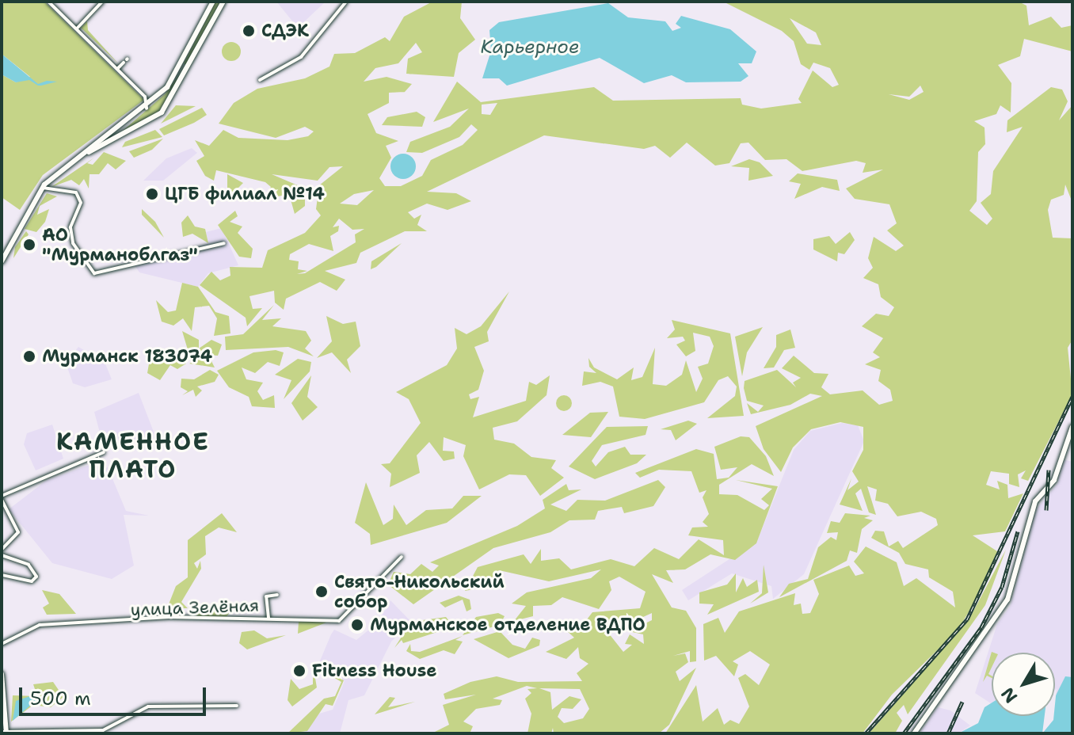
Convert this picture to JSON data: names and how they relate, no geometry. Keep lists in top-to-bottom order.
{
  "streets": {
    "street": ["улица Зелёная"]
  },
  "districts": ["КАМЕННОЕ ПЛАТО"],
  "water": ["Карьерное"],
  "places": [
    "СДЭК",
    "ЦГБ филиал №14",
    "AO \"Мурманоблгаз\"",
    "Мурманск 183074",
    "Свято-Никольский собор",
    "Мурманское отделение ВДПО",
    "Fitness House"
  ],
  "scale_bar": "500 m",
  "north": "bottom left"
}
